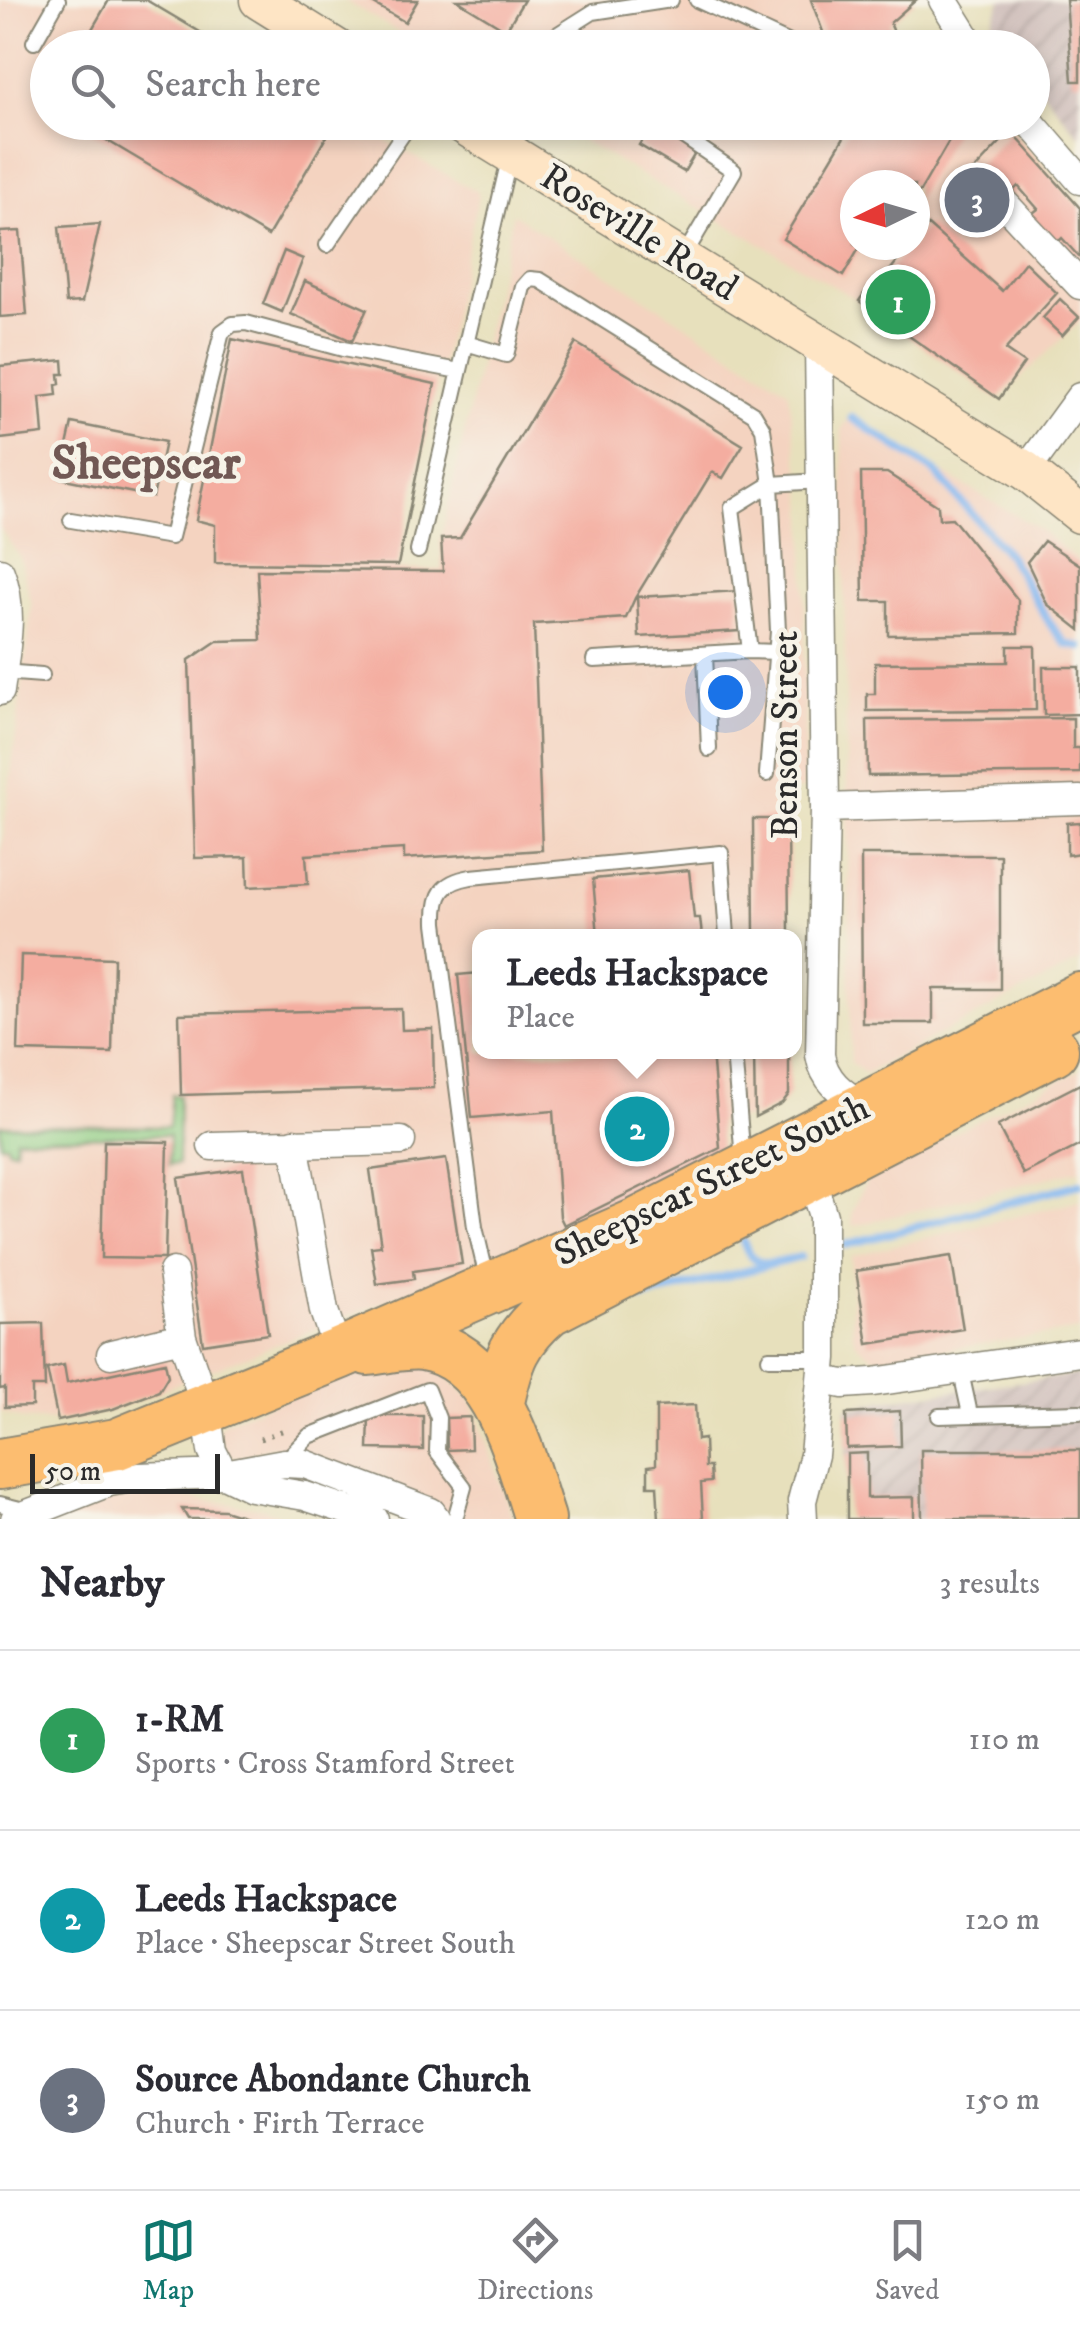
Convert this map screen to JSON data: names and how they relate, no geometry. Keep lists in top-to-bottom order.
{
  "streets": {
    "highway": ["Sheepscar Street South"],
    "street": ["Roseville Road", "Benson Street"]
  },
  "crossings": [
    ["Roseville Road", "Benson Street"],
    ["Benson Street", "Sheepscar Street South"]
  ],
  "districts": ["Sheepscar"],
  "scale_bar": "50 m",
  "north": "left",
  "page": {
    "search": "Search here",
    "pins": ["3", "1", "2"],
    "popup": ["Leeds Hackspace", "Place"],
    "scale": "50 m",
    "heading": ["Nearby", "3 results"],
    "list": [
      {
        "mark": "1",
        "name": "1-RM",
        "note": "Sports · Cross Stamford Street",
        "value": "110 m"
      },
      {
        "mark": "2",
        "name": "Leeds Hackspace",
        "note": "Place · Sheepscar Street South",
        "value": "120 m"
      },
      {
        "mark": "3",
        "name": "Source Abondante Church",
        "note": "Church · Firth Terrace",
        "value": "150 m"
      }
    ],
    "nav": ["Map", "Directions", "Saved"]
  }
}
